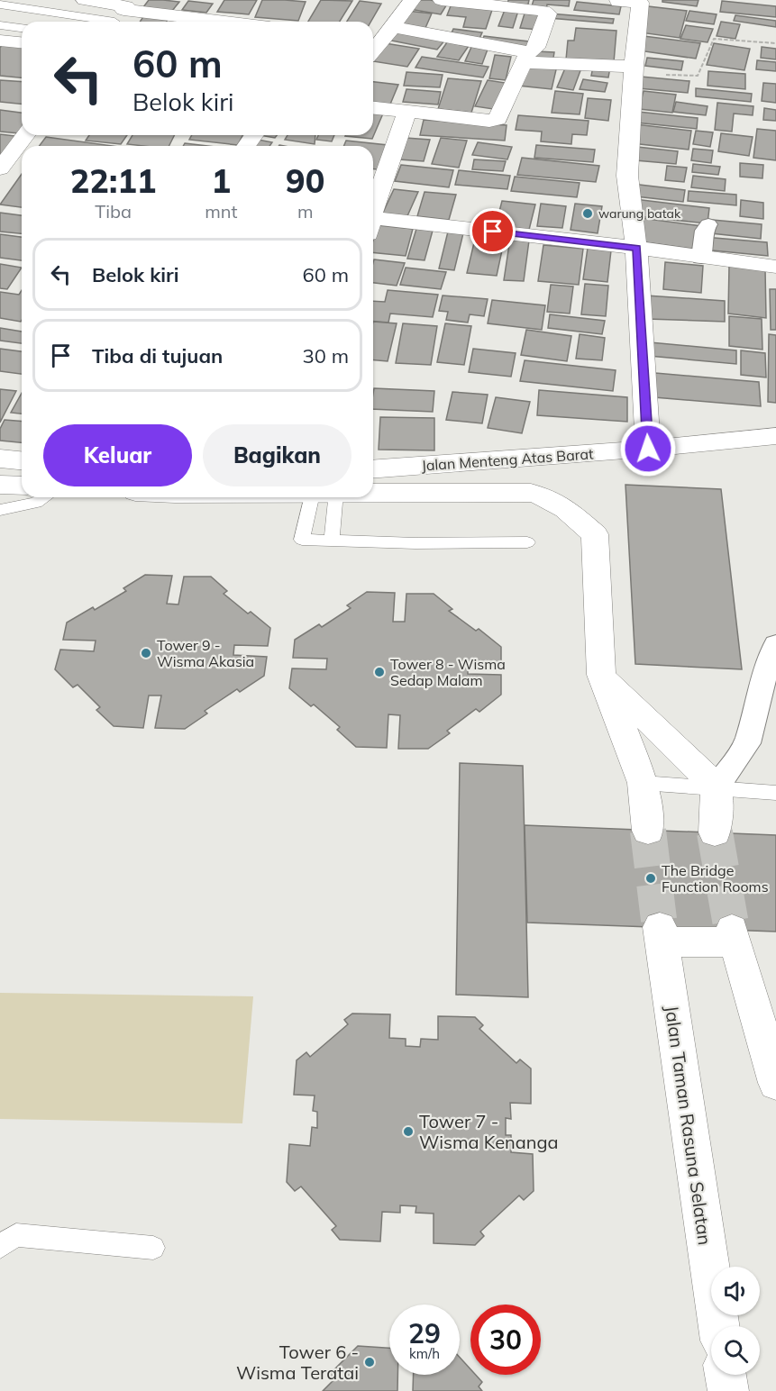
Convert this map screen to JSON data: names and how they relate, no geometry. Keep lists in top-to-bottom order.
{
  "streets": {
    "street": ["Jalan Menteng Atas Barat", "Jalan Taman Rasuna Selatan"]
  },
  "places": [
    "warung batak",
    "Tower 9 - Wisma Akasia",
    "Tower 8 - Wisma Sedap Malam",
    "The Bridge Function Rooms",
    "Tower 7 - Wisma Kenanga",
    "Tower 6 - Wisma Teratai"
  ],
  "page": {
    "turn": ["60 m", "Belok kiri"],
    "eta": [
      "22:11",
      "Tiba",
      "1",
      "mnt",
      "90",
      "m"
    ],
    "list": [
      {
        "name": "Belok kiri",
        "value": "60 m"
      },
      {
        "name": "Tiba di tujuan",
        "value": "30 m"
      }
    ],
    "buttons": ["Keluar", "Bagikan"],
    "speed": "29 km/h",
    "limit": "30"
  }
}
